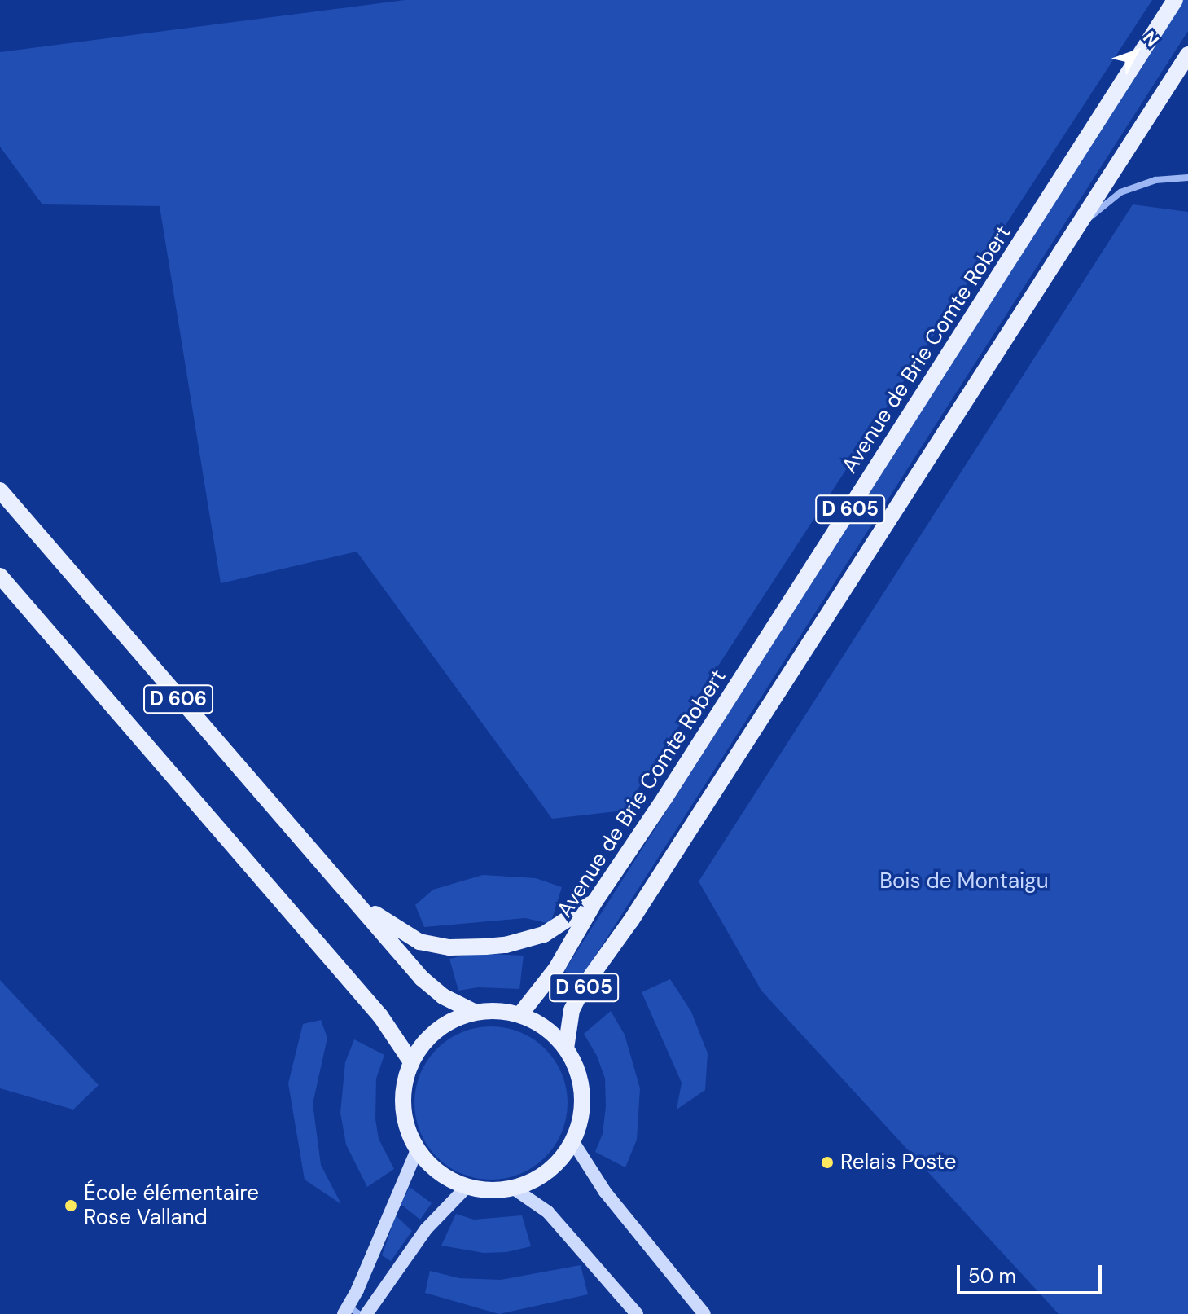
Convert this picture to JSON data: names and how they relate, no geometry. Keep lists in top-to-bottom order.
{
  "streets": {
    "main road": ["Avenue de Brie Comte Robert", "D 605", "D 606"]
  },
  "crossings": [
    ["Avenue de Brie Comte Robert", "D 605"],
    ["Avenue de Brie Comte Robert", "D 606"],
    ["D 605", "D 606"]
  ],
  "parks": ["Bois de Montaigu"],
  "places": ["Relais Poste", "École élémentaire Rose Valland"],
  "scale_bar": "50 m",
  "north": "top right"
}
